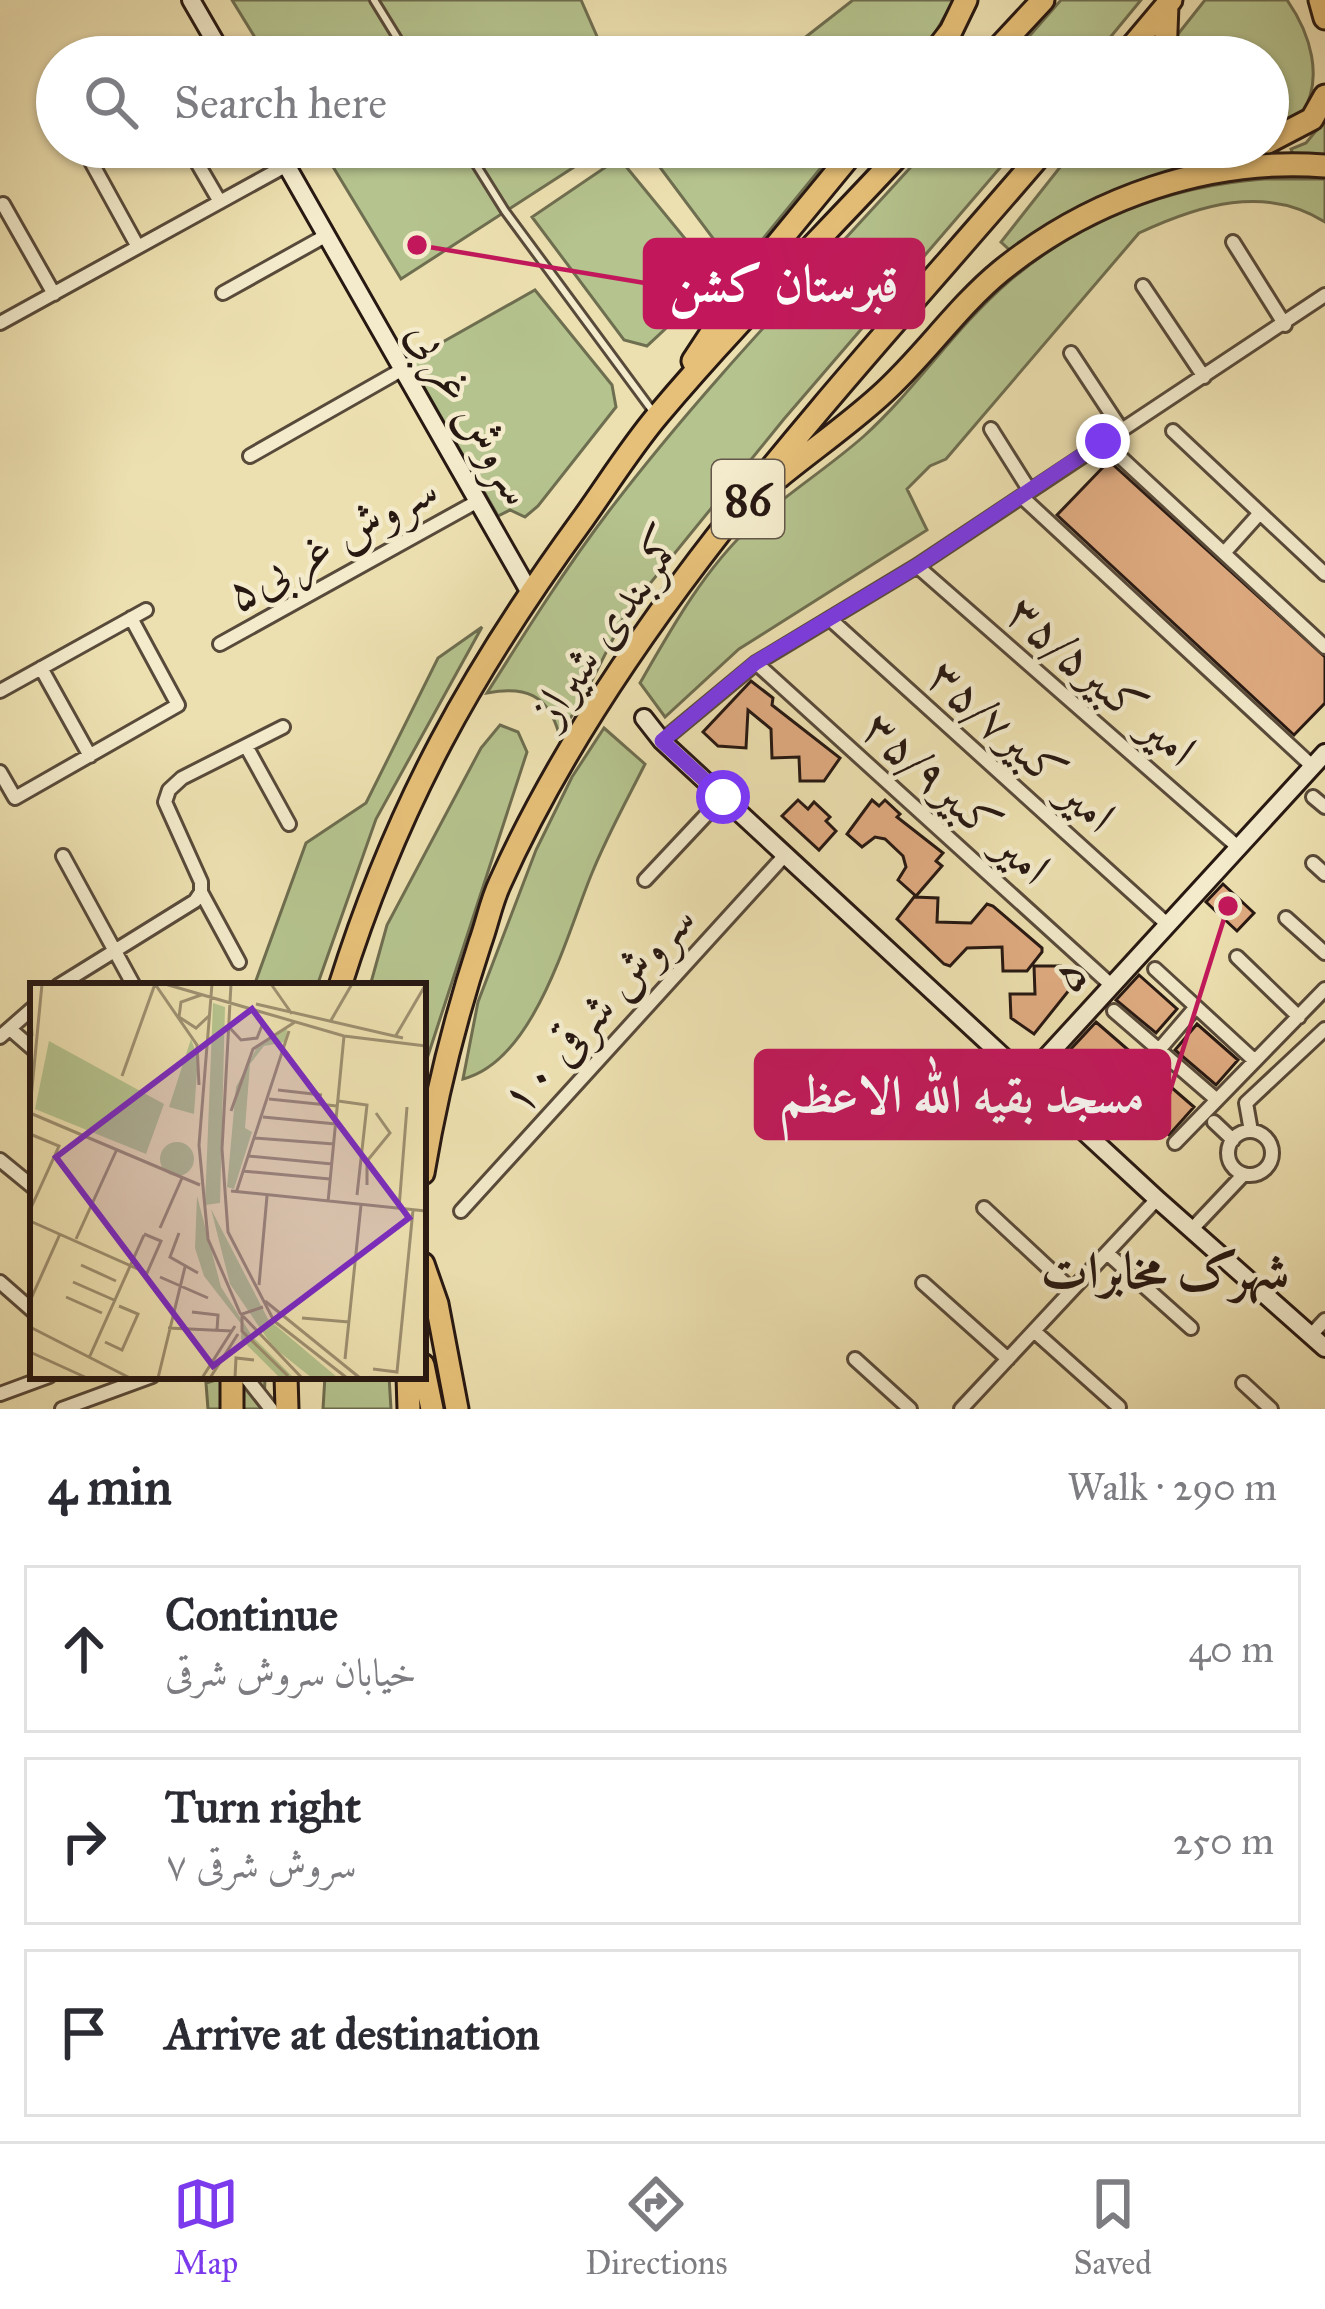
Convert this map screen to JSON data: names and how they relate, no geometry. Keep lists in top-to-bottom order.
{
  "streets": {
    "highway": ["86", "کمربندی شیراز"],
    "street": [
      "سروش غربی",
      "سروش غربی۵",
      "امیر کبیر۳۵/۵",
      "امیر کبیر۳۵/۷",
      "امیر کبیر۳۵/۹",
      "۵",
      "سروش شرقی ۱۰"
    ]
  },
  "crossings": [
    ["سروش غربی", "سروش غربی۵"],
    ["سروش غربی", "کمربندی شیراز"],
    ["86", "کمربندی شیراز"],
    ["امیر کبیر۳۵/۵", "۵"],
    ["امیر کبیر۳۵/۷", "۵"],
    ["امیر کبیر۳۵/۹", "۵"]
  ],
  "districts": ["شهرک مخابرات"],
  "places": ["قبرستان کشن", "مسجد بقیه الله الاعظم"],
  "page": {
    "search": "Search here",
    "heading": ["4 min", "Walk · 290 m"],
    "list": [
      ["Continue", "خیابان سروش شرقی", "40 m"],
      ["Turn right", "سروش شرقی ۷", "250 m"],
      "Arrive at destination"
    ],
    "nav": ["Map", "Directions", "Saved"]
  }
}
